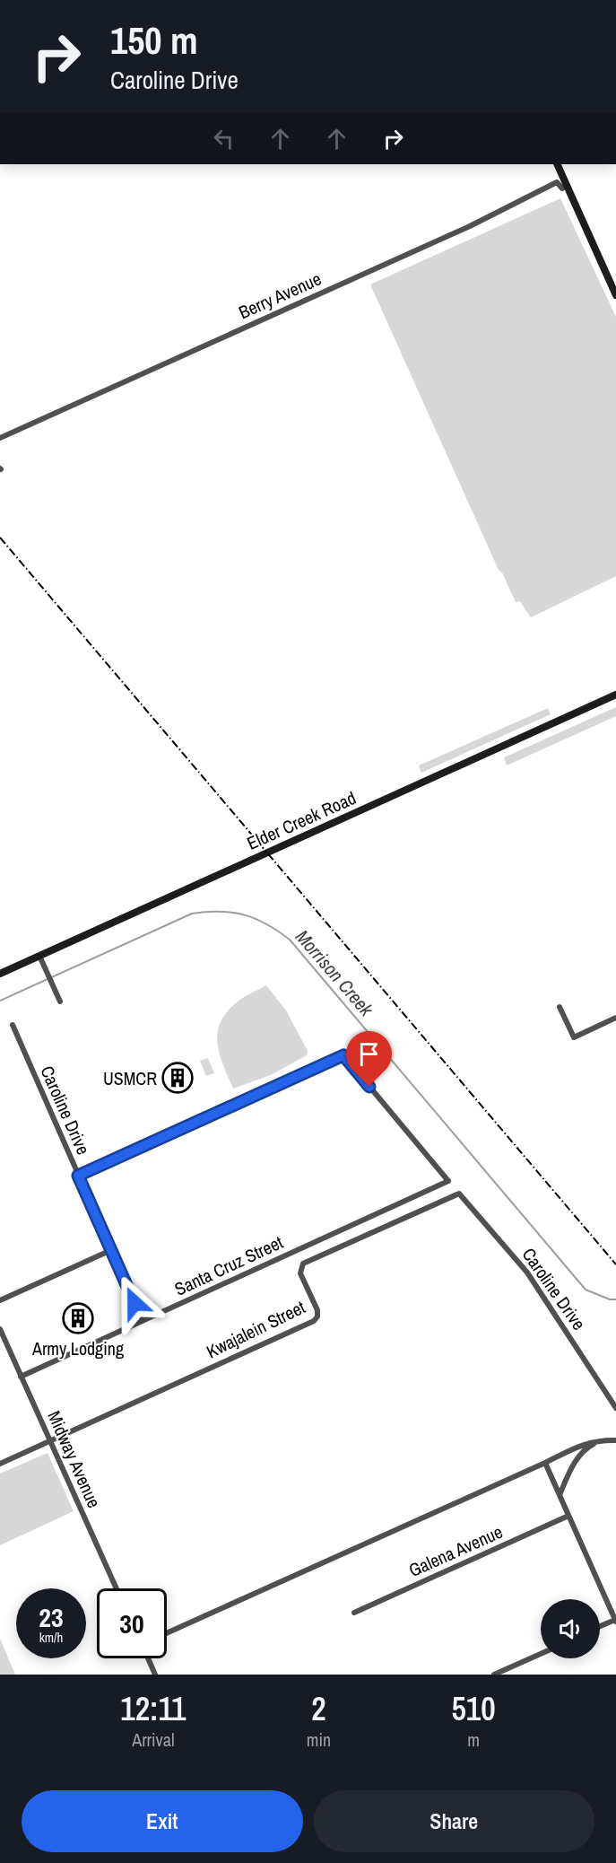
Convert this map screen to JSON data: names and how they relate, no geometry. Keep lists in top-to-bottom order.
{
  "streets": {
    "street": [
      "Berry Avenue",
      "Elder Creek Road",
      "Caroline Drive",
      "Santa Cruz Street",
      "Kwajalein Street",
      "Midway Avenue",
      "Galena Avenue"
    ]
  },
  "crossings": [
    ["Caroline Drive", "Santa Cruz Street"],
    ["Caroline Drive", "Kwajalein Street"],
    ["Santa Cruz Street", "Midway Avenue"],
    ["Kwajalein Street", "Midway Avenue"]
  ],
  "water": ["Morrison Creek"],
  "places": {
    "building": ["USMCR", "Army Lodging"]
  },
  "page": {
    "turn": ["150 m", "Caroline Drive"],
    "speed": "23 km/h",
    "limit": "30",
    "eta": [
      "12:11",
      "Arrival",
      "2",
      "min",
      "510",
      "m"
    ],
    "buttons": ["Exit", "Share"]
  }
}
